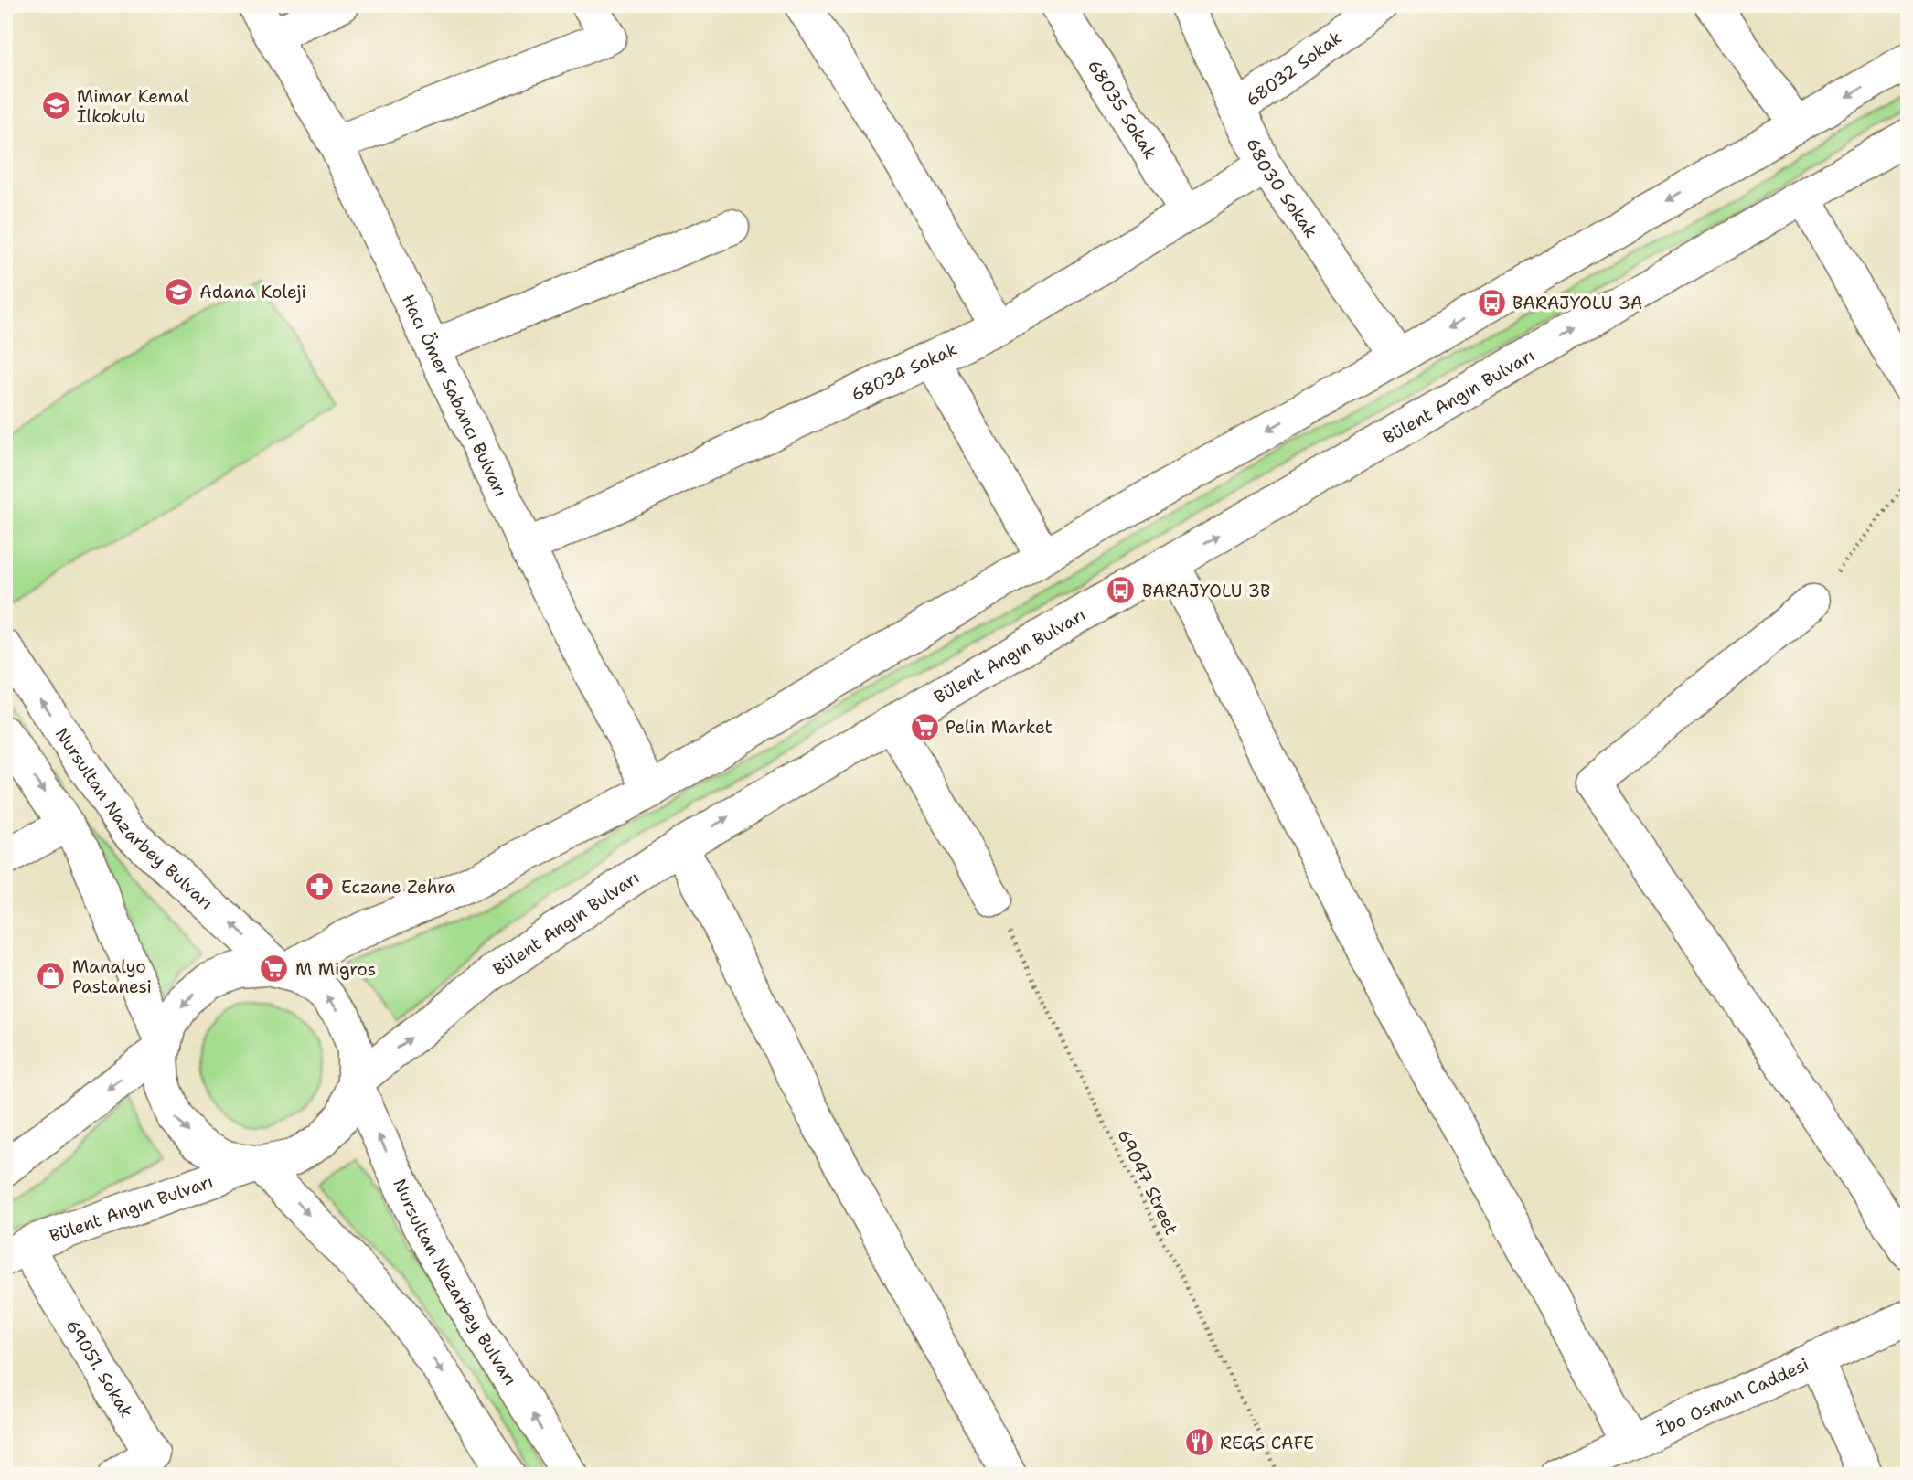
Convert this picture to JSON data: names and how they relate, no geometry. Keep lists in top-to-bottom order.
{
  "streets": {
    "street": [
      "68032 Sokak",
      "68035 Sokak",
      "68030 Sokak",
      "68034 Sokak",
      "Hacı Ömer Sabancı Bulvarı",
      "Bülent Angın Bulvarı",
      "Nursultan Nazarbey Bulvarı",
      "69051. Sokak",
      "İbo Osman Caddesi"
    ],
    "path": ["69047 Street"]
  },
  "crossings": [
    ["68032 Sokak", "68030 Sokak"],
    ["68035 Sokak", "68034 Sokak"],
    ["68030 Sokak", "68034 Sokak"],
    ["68034 Sokak", "Hacı Ömer Sabancı Bulvarı"],
    ["Bülent Angın Bulvarı", "Nursultan Nazarbey Bulvarı"],
    ["Bülent Angın Bulvarı", "69051. Sokak"]
  ],
  "places": {
    "school or university": ["Mimar Kemal İlkokulu", "Adana Koleji"],
    "bus stop": ["BARAJYOLU 3A", "BARAJYOLU 3B"],
    "supermarket": ["Pelin Market", "M Migros"],
    "pharmacy": ["Eczane Zehra"],
    "shop": ["Manalyo Pastanesi"],
    "restaurant": ["REGS CAFE"]
  }
}
